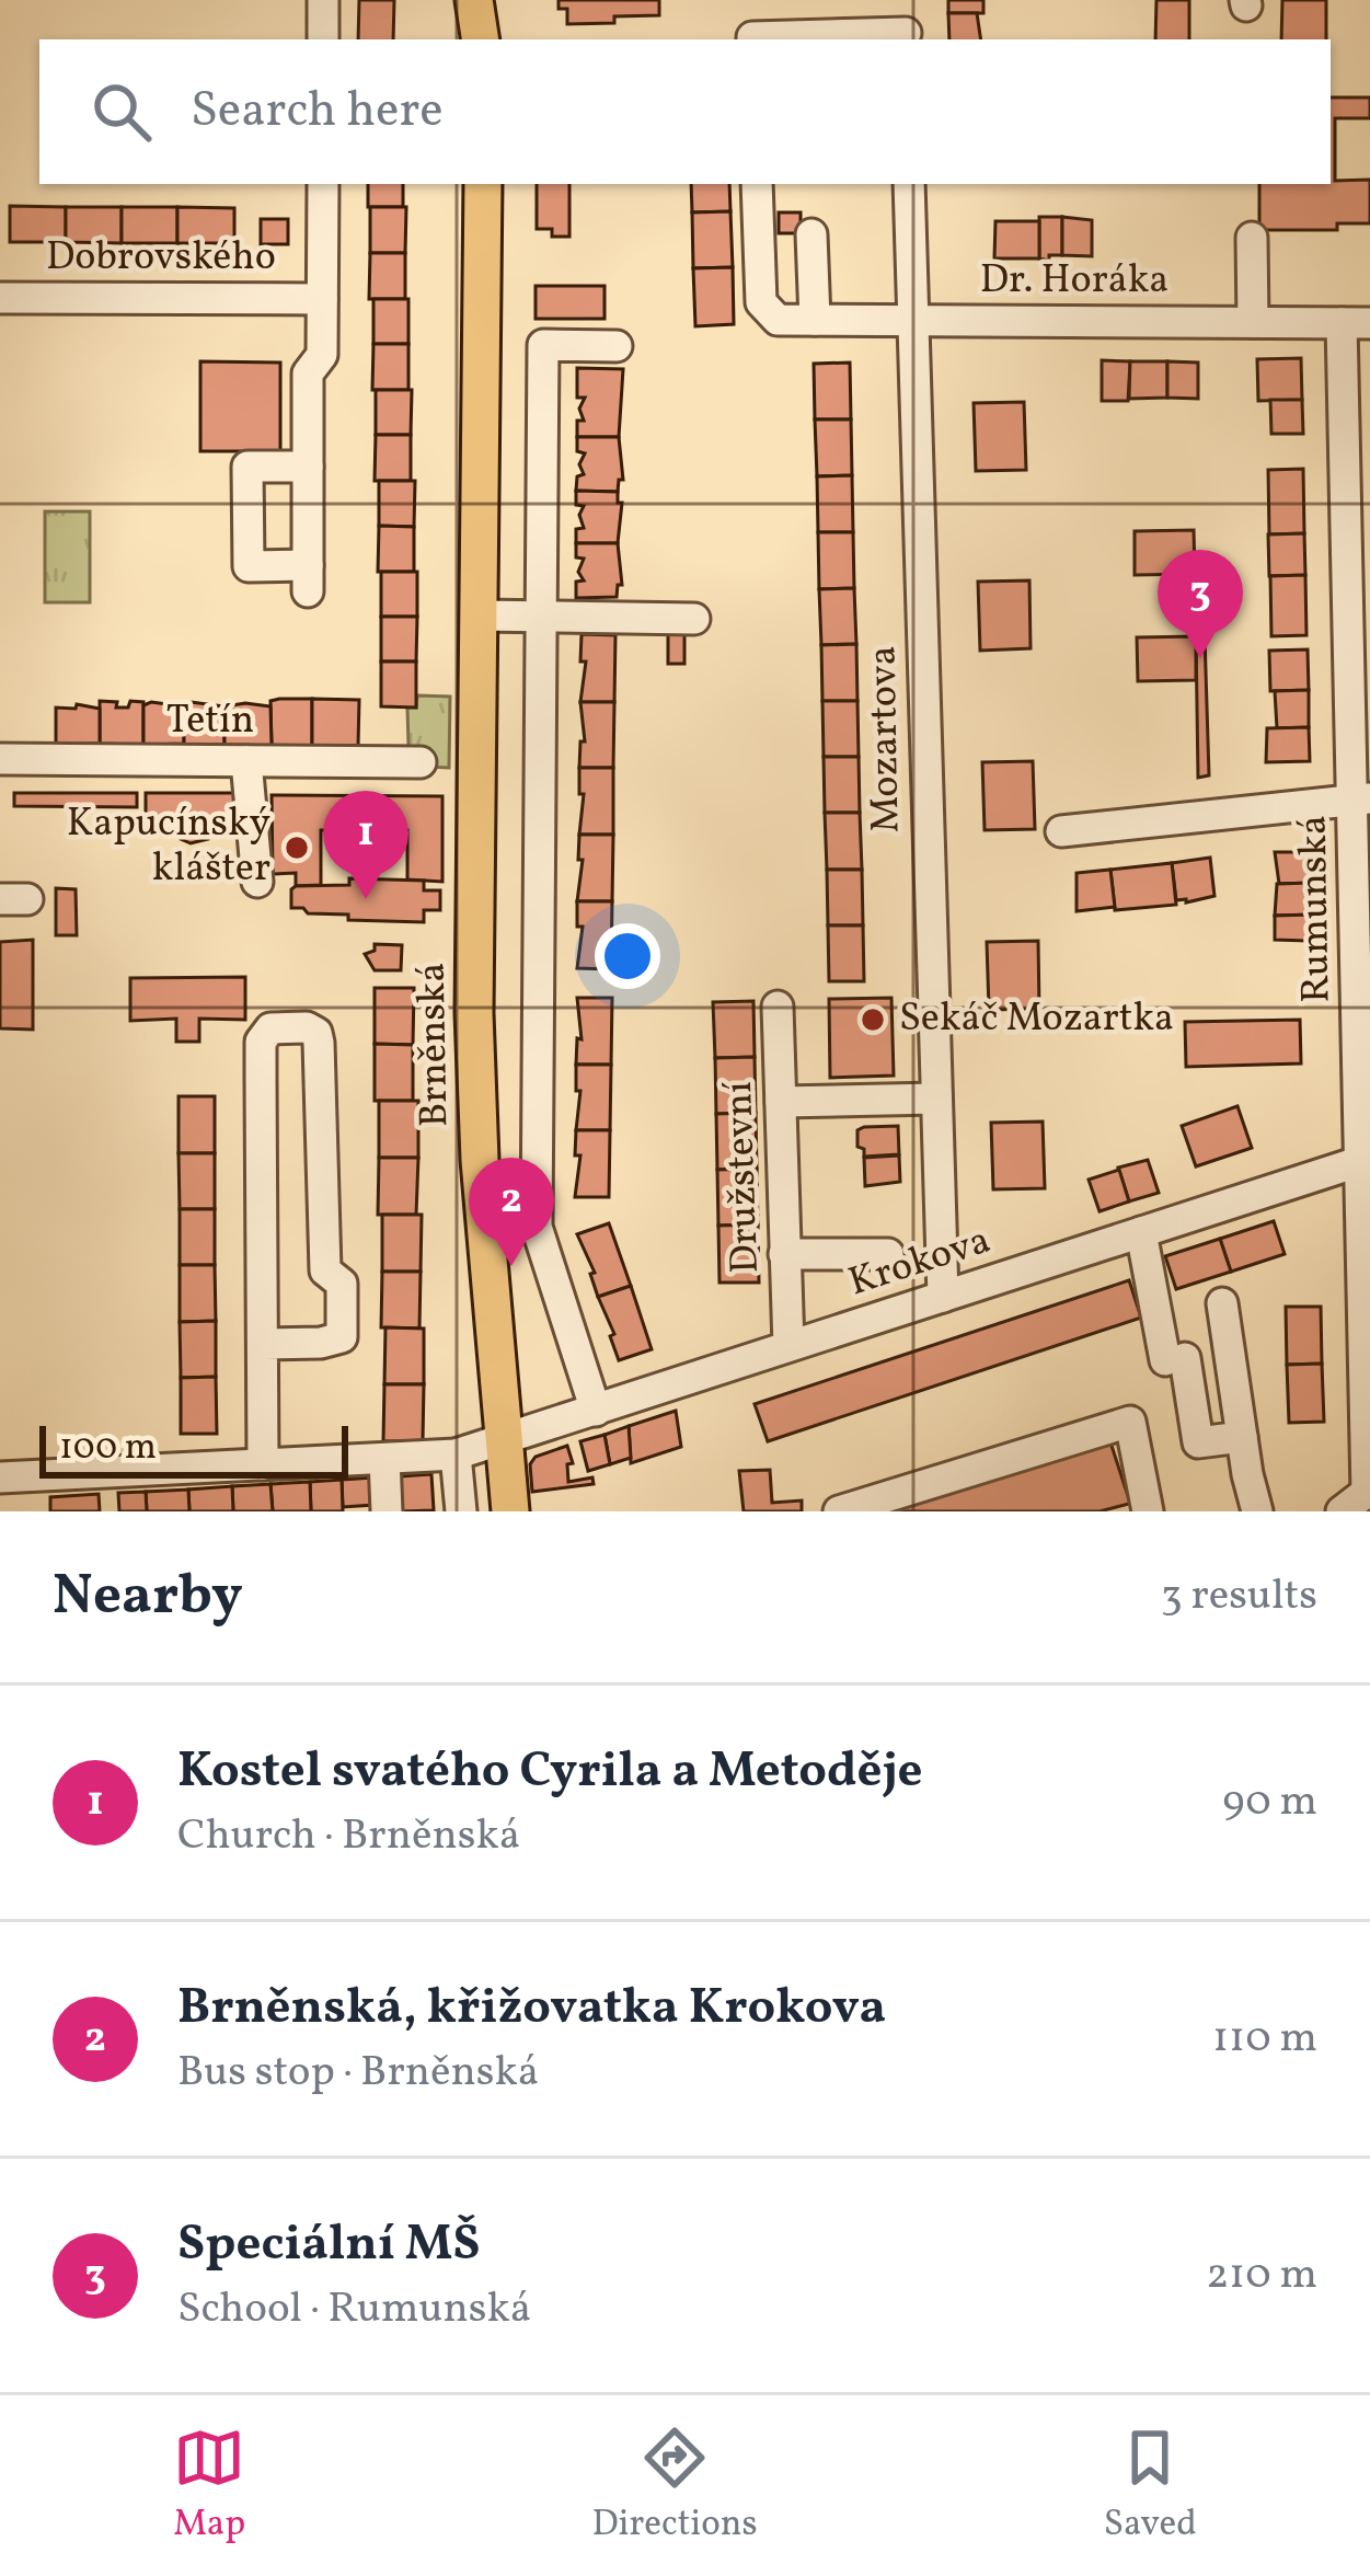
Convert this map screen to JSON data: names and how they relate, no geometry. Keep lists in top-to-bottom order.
{
  "streets": {
    "main road": ["Brněnská"],
    "street": [
      "Dobrovského",
      "Dr. Horáka",
      "Tetín",
      "Mozartova",
      "Rumunská",
      "Družstevní",
      "Krokova"
    ]
  },
  "crossings": [
    ["Dr. Horáka", "Mozartova"],
    ["Dr. Horáka", "Rumunská"],
    ["Mozartova", "Krokova"],
    ["Rumunská", "Krokova"],
    ["Brněnská", "Krokova"],
    ["Družstevní", "Krokova"]
  ],
  "places": ["Kapucínský klášter", "Sekáč Mozartka"],
  "scale_bar": "100 m",
  "page": {
    "search": "Search here",
    "pins": ["3", "1", "2"],
    "scale": "100 m",
    "heading": ["Nearby", "3 results"],
    "list": [
      {
        "mark": "1",
        "name": "Kostel svatého Cyrila a Metoděje",
        "note": "Church · Brněnská",
        "value": "90 m"
      },
      {
        "mark": "2",
        "name": "Brněnská, křižovatka Krokova",
        "note": "Bus stop · Brněnská",
        "value": "110 m"
      },
      {
        "mark": "3",
        "name": "Speciální MŠ",
        "note": "School · Rumunská",
        "value": "210 m"
      }
    ],
    "nav": ["Map", "Directions", "Saved"]
  }
}
